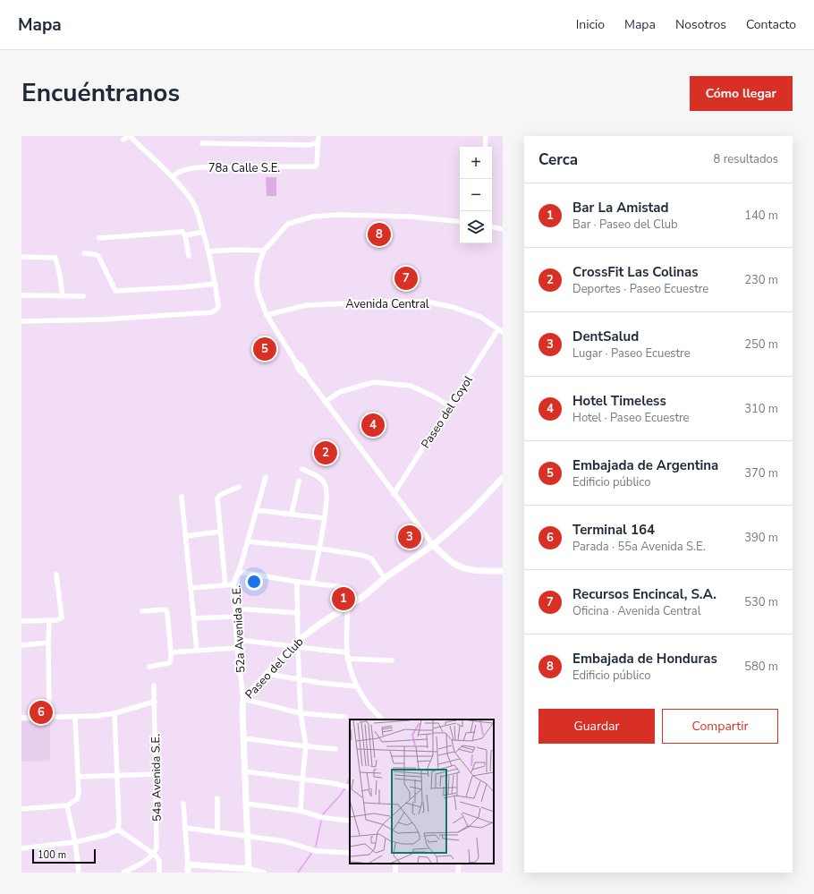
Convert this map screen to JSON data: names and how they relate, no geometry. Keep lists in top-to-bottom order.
{
  "streets": {
    "street": [
      "78a Calle S.E.",
      "Avenida Central",
      "Paseo del Coyol",
      "52a Avenida S.E.",
      "Paseo del Club",
      "54a Avenida S.E."
    ]
  },
  "crossings": [
    ["Avenida Central", "Paseo del Coyol"],
    ["52a Avenida S.E.", "Paseo del Club"]
  ],
  "scale_bar": "100 m",
  "page": {
    "header": "Mapa",
    "nav": [
      "Inicio",
      "Mapa",
      "Nosotros",
      "Contacto"
    ],
    "title": "Encuéntranos",
    "buttons": [
      "Cómo llegar",
      ["Guardar", "Compartir"]
    ],
    "heading": ["Cerca", "8 resultados"],
    "map_buttons": ["+", "−"],
    "list": [
      {
        "mark": "1",
        "name": "Bar La Amistad",
        "note": "Bar · Paseo del Club",
        "value": "140 m"
      },
      {
        "mark": "2",
        "name": "CrossFit Las Colinas",
        "note": "Deportes · Paseo Ecuestre",
        "value": "230 m"
      },
      {
        "mark": "3",
        "name": "DentSalud",
        "note": "Lugar · Paseo Ecuestre",
        "value": "250 m"
      },
      {
        "mark": "4",
        "name": "Hotel Timeless",
        "note": "Hotel · Paseo Ecuestre",
        "value": "310 m"
      },
      {
        "mark": "5",
        "name": "Embajada de Argentina",
        "note": "Edificio público",
        "value": "370 m"
      },
      {
        "mark": "6",
        "name": "Terminal 164",
        "note": "Parada · 55a Avenida S.E.",
        "value": "390 m"
      },
      {
        "mark": "7",
        "name": "Recursos Encincal, S.A.",
        "note": "Oficina · Avenida Central",
        "value": "530 m"
      },
      {
        "mark": "8",
        "name": "Embajada de Honduras",
        "note": "Edificio público",
        "value": "580 m"
      }
    ],
    "pins": [
      "8",
      "7",
      "5",
      "4",
      "2",
      "3",
      "1",
      "6"
    ],
    "scale": "100 m"
  }
}
